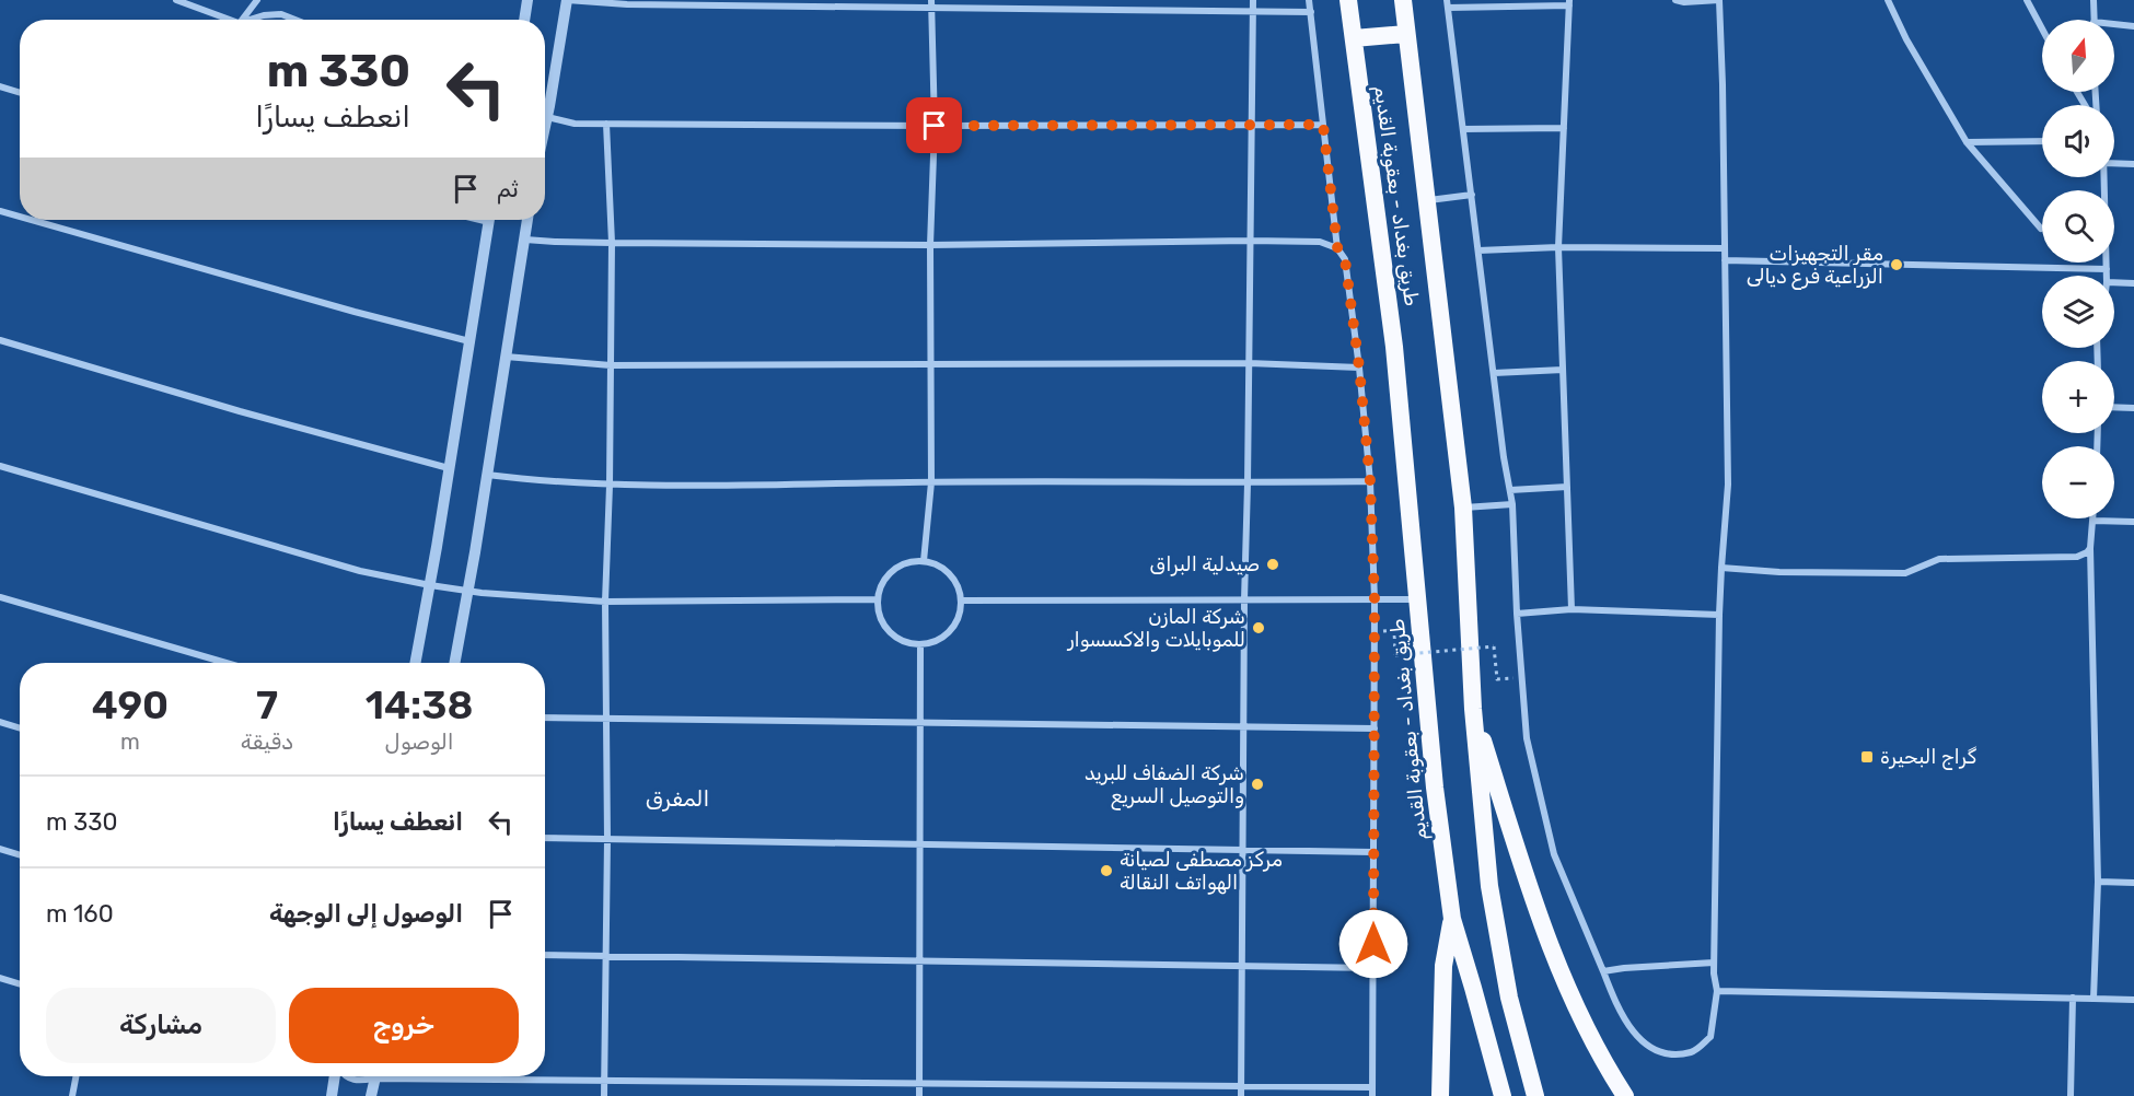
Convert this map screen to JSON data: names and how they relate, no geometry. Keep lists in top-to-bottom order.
{
  "streets": {
    "highway": ["طريق بغداد - بعقوبة القديم"]
  },
  "districts": ["المفرق"],
  "places": {
    "other": [
      "مقر التجهيزات الزراعية فرع ديالى",
      "صيدلية البراق",
      "شركة المازن للموبايلات والاكسسوار",
      "شركة الضفاف للبريد والتوصيل السريع",
      "مركز مصطفى لصيانة الهواتف النقالة"
    ],
    "transit": ["گراج البحيرة"]
  },
  "north": "top",
  "page": {
    "map_buttons": ["+", "−"],
    "turn": ["330 m", "انعطف يسارًا"],
    "then": "ثم",
    "eta": [
      "14:38",
      "الوصول",
      "7",
      "دقيقة",
      "490",
      "m"
    ],
    "list": [
      {
        "name": "انعطف يسارًا",
        "value": "330 m"
      },
      {
        "name": "الوصول إلى الوجهة",
        "value": "160 m"
      }
    ],
    "buttons": ["خروج", "مشاركة"]
  }
}
